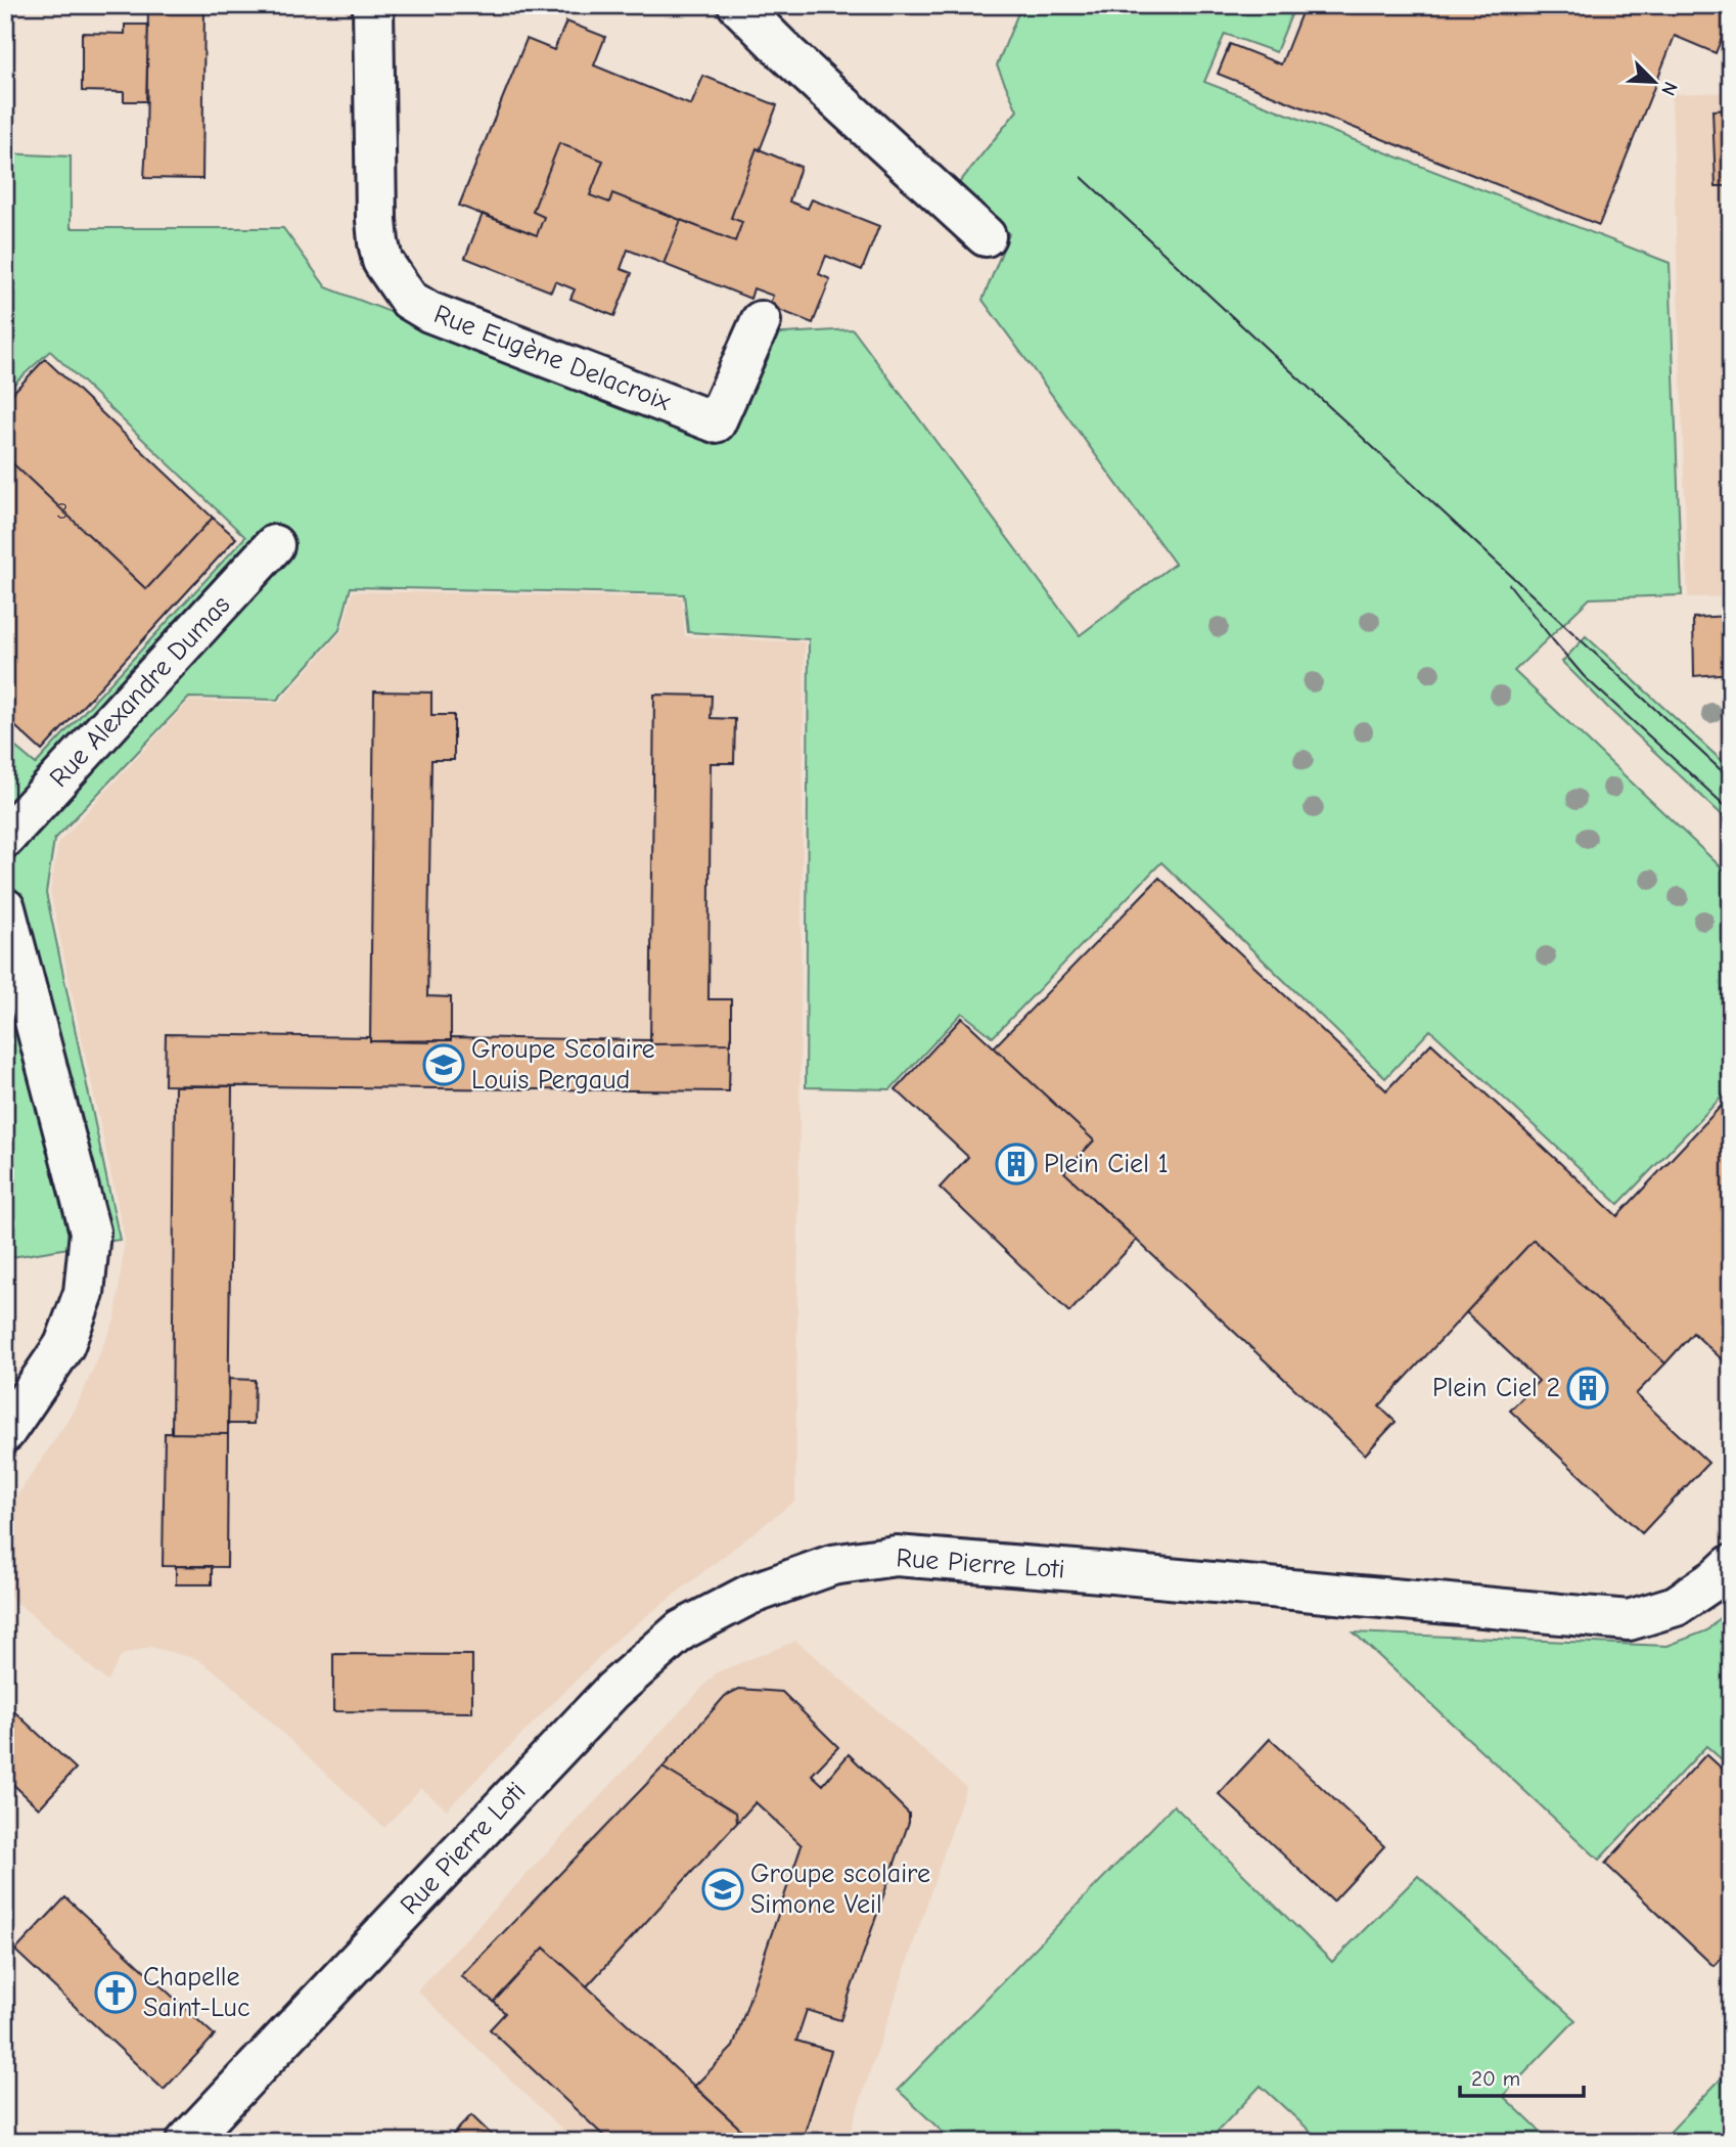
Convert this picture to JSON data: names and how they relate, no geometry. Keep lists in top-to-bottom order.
{
  "streets": {
    "street": ["Rue Eugène Delacroix", "Rue Alexandre Dumas", "Rue Pierre Loti"]
  },
  "places": {
    "school or university": ["Groupe Scolaire Louis Pergaud", "Groupe scolaire Simone Veil"],
    "building": ["Plein Ciel 1", "Plein Ciel 2"],
    "church": ["Chapelle Saint-Luc"]
  },
  "house_numbers": ["3"],
  "scale_bar": "20 m",
  "north": "bottom right"
}
